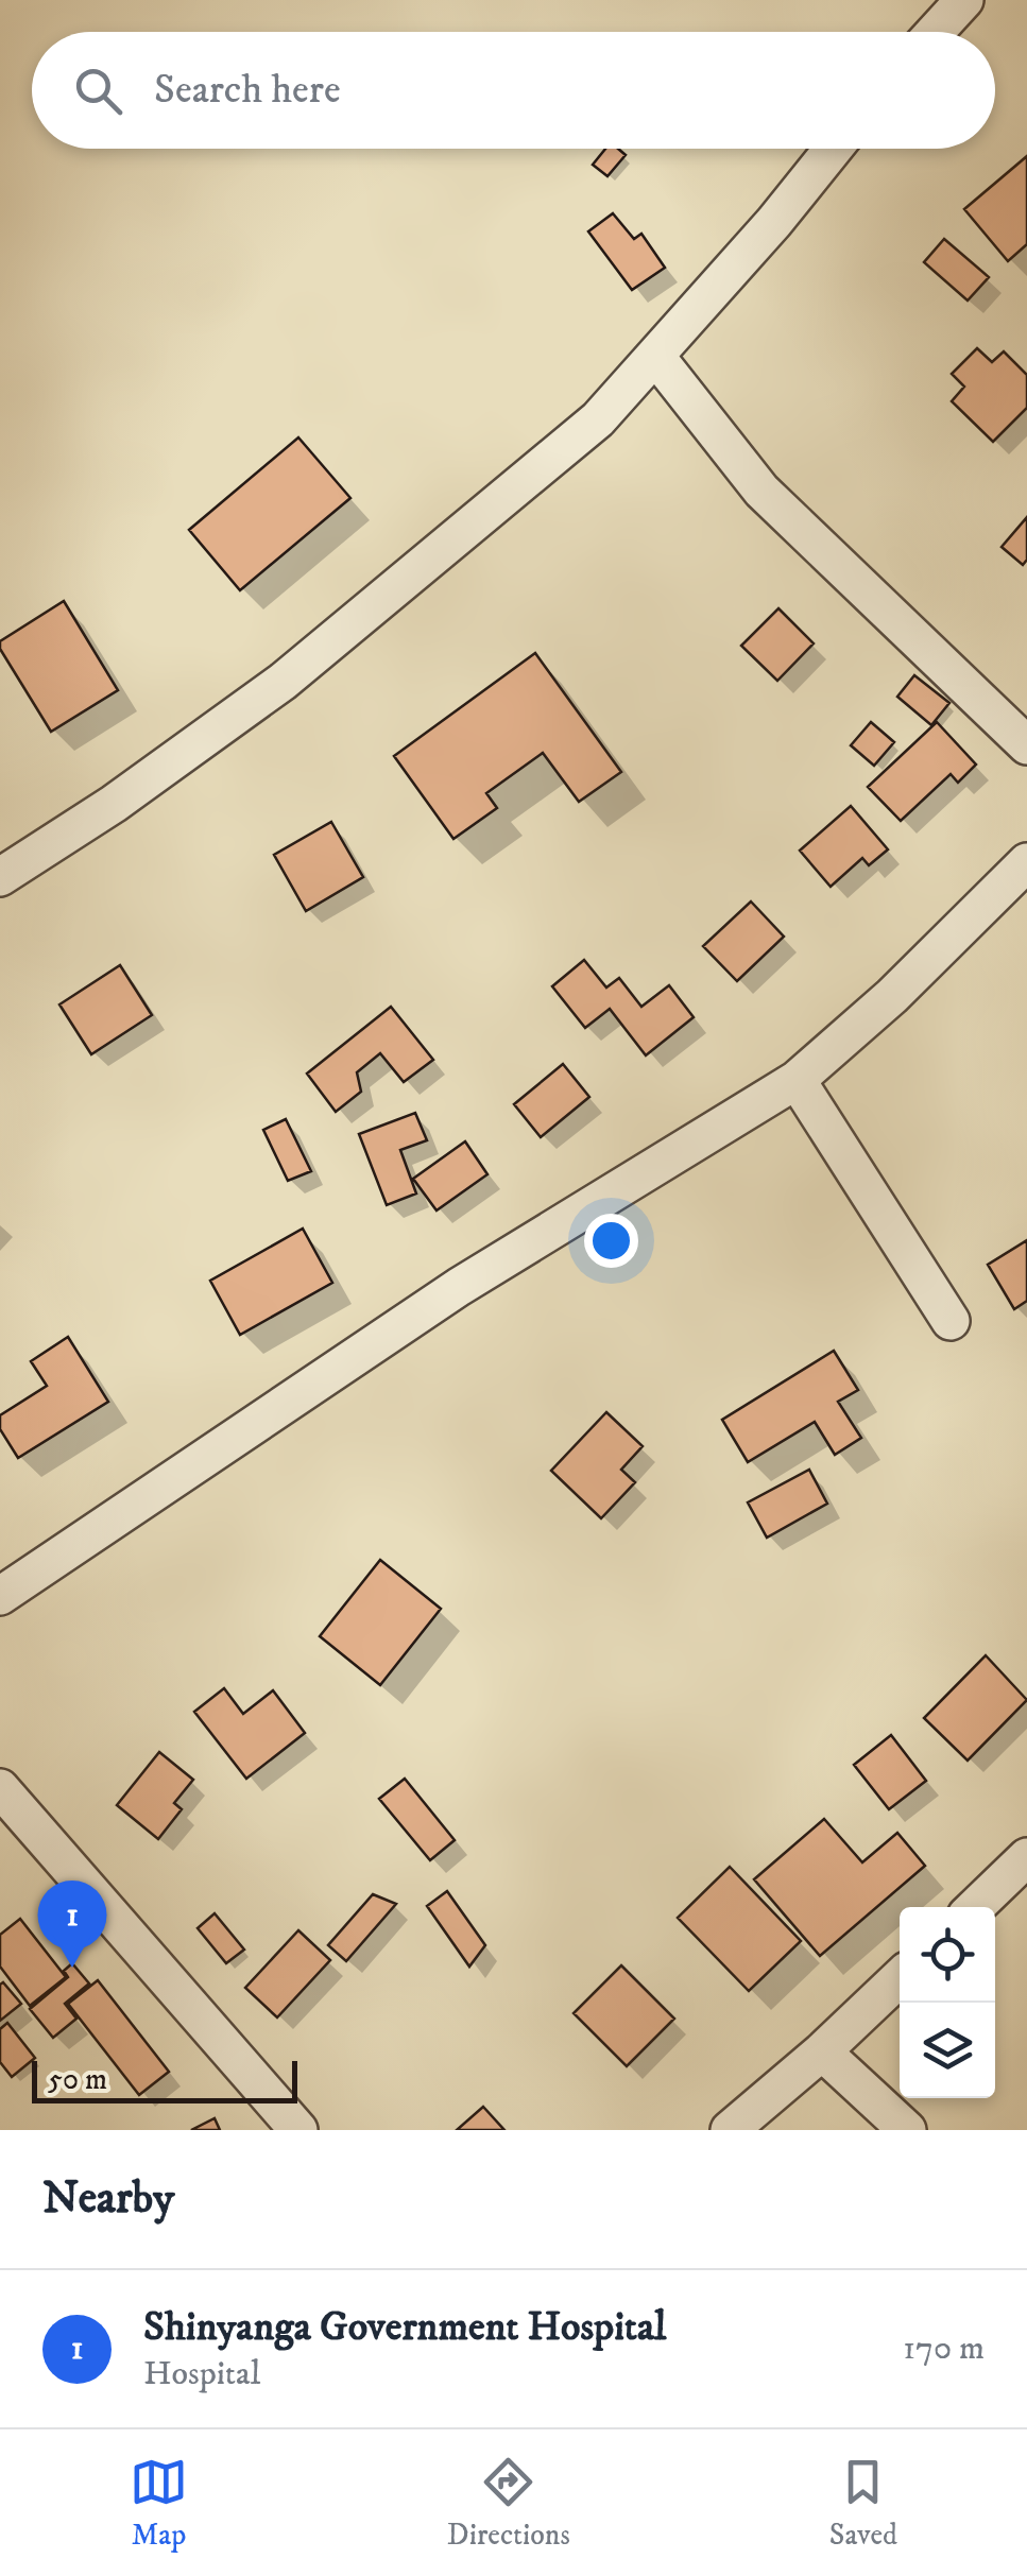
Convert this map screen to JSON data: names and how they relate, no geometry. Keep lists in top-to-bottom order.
{
  "scale_bar": "50 m",
  "page": {
    "search": "Search here",
    "pins": "1",
    "scale": "50 m",
    "heading": "Nearby",
    "list": [
      {
        "mark": "1",
        "name": "Shinyanga Government Hospital",
        "note": "Hospital",
        "value": "170 m"
      }
    ],
    "nav": ["Map", "Directions", "Saved"]
  }
}
